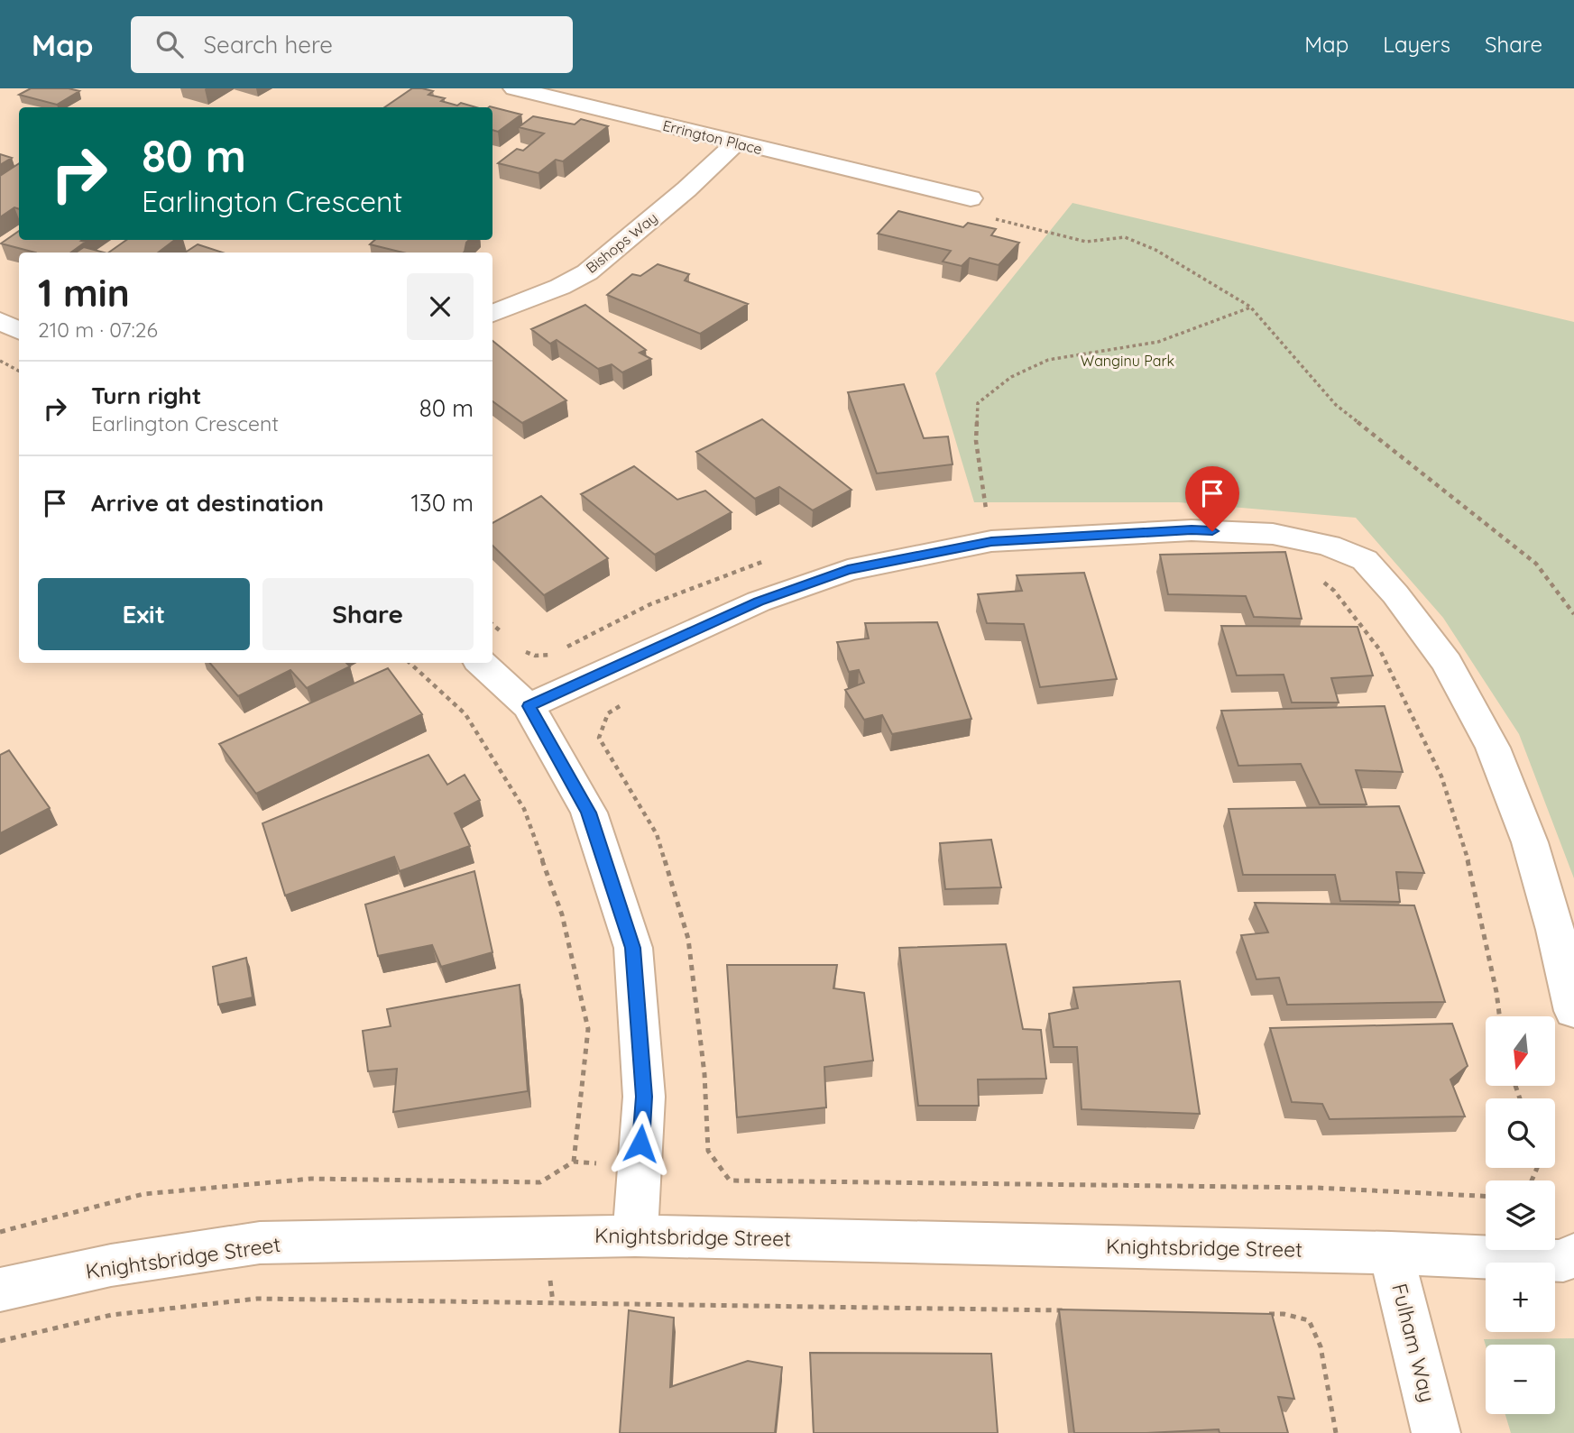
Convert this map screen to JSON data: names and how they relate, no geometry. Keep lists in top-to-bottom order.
{
  "streets": {
    "street": [
      "Errington Place",
      "Bishops Way",
      "Knightsbridge Street",
      "Fulham Way"
    ]
  },
  "crossings": [
    ["Errington Place", "Bishops Way"],
    ["Knightsbridge Street", "Fulham Way"]
  ],
  "parks": ["Wanginu Park"],
  "north": "bottom",
  "page": {
    "header": "Map",
    "search": "Search here",
    "nav": ["Map", "Layers", "Share"],
    "turn": ["80 m", "Earlington Crescent"],
    "heading": ["1 min", "210 m · 07:26"],
    "list": [
      {
        "name": "Turn right",
        "note": "Earlington Crescent",
        "value": "80 m"
      },
      {
        "name": "Arrive at destination",
        "value": "130 m"
      }
    ],
    "buttons": ["Exit", "Share"],
    "map_buttons": ["+", "−"]
  }
}
